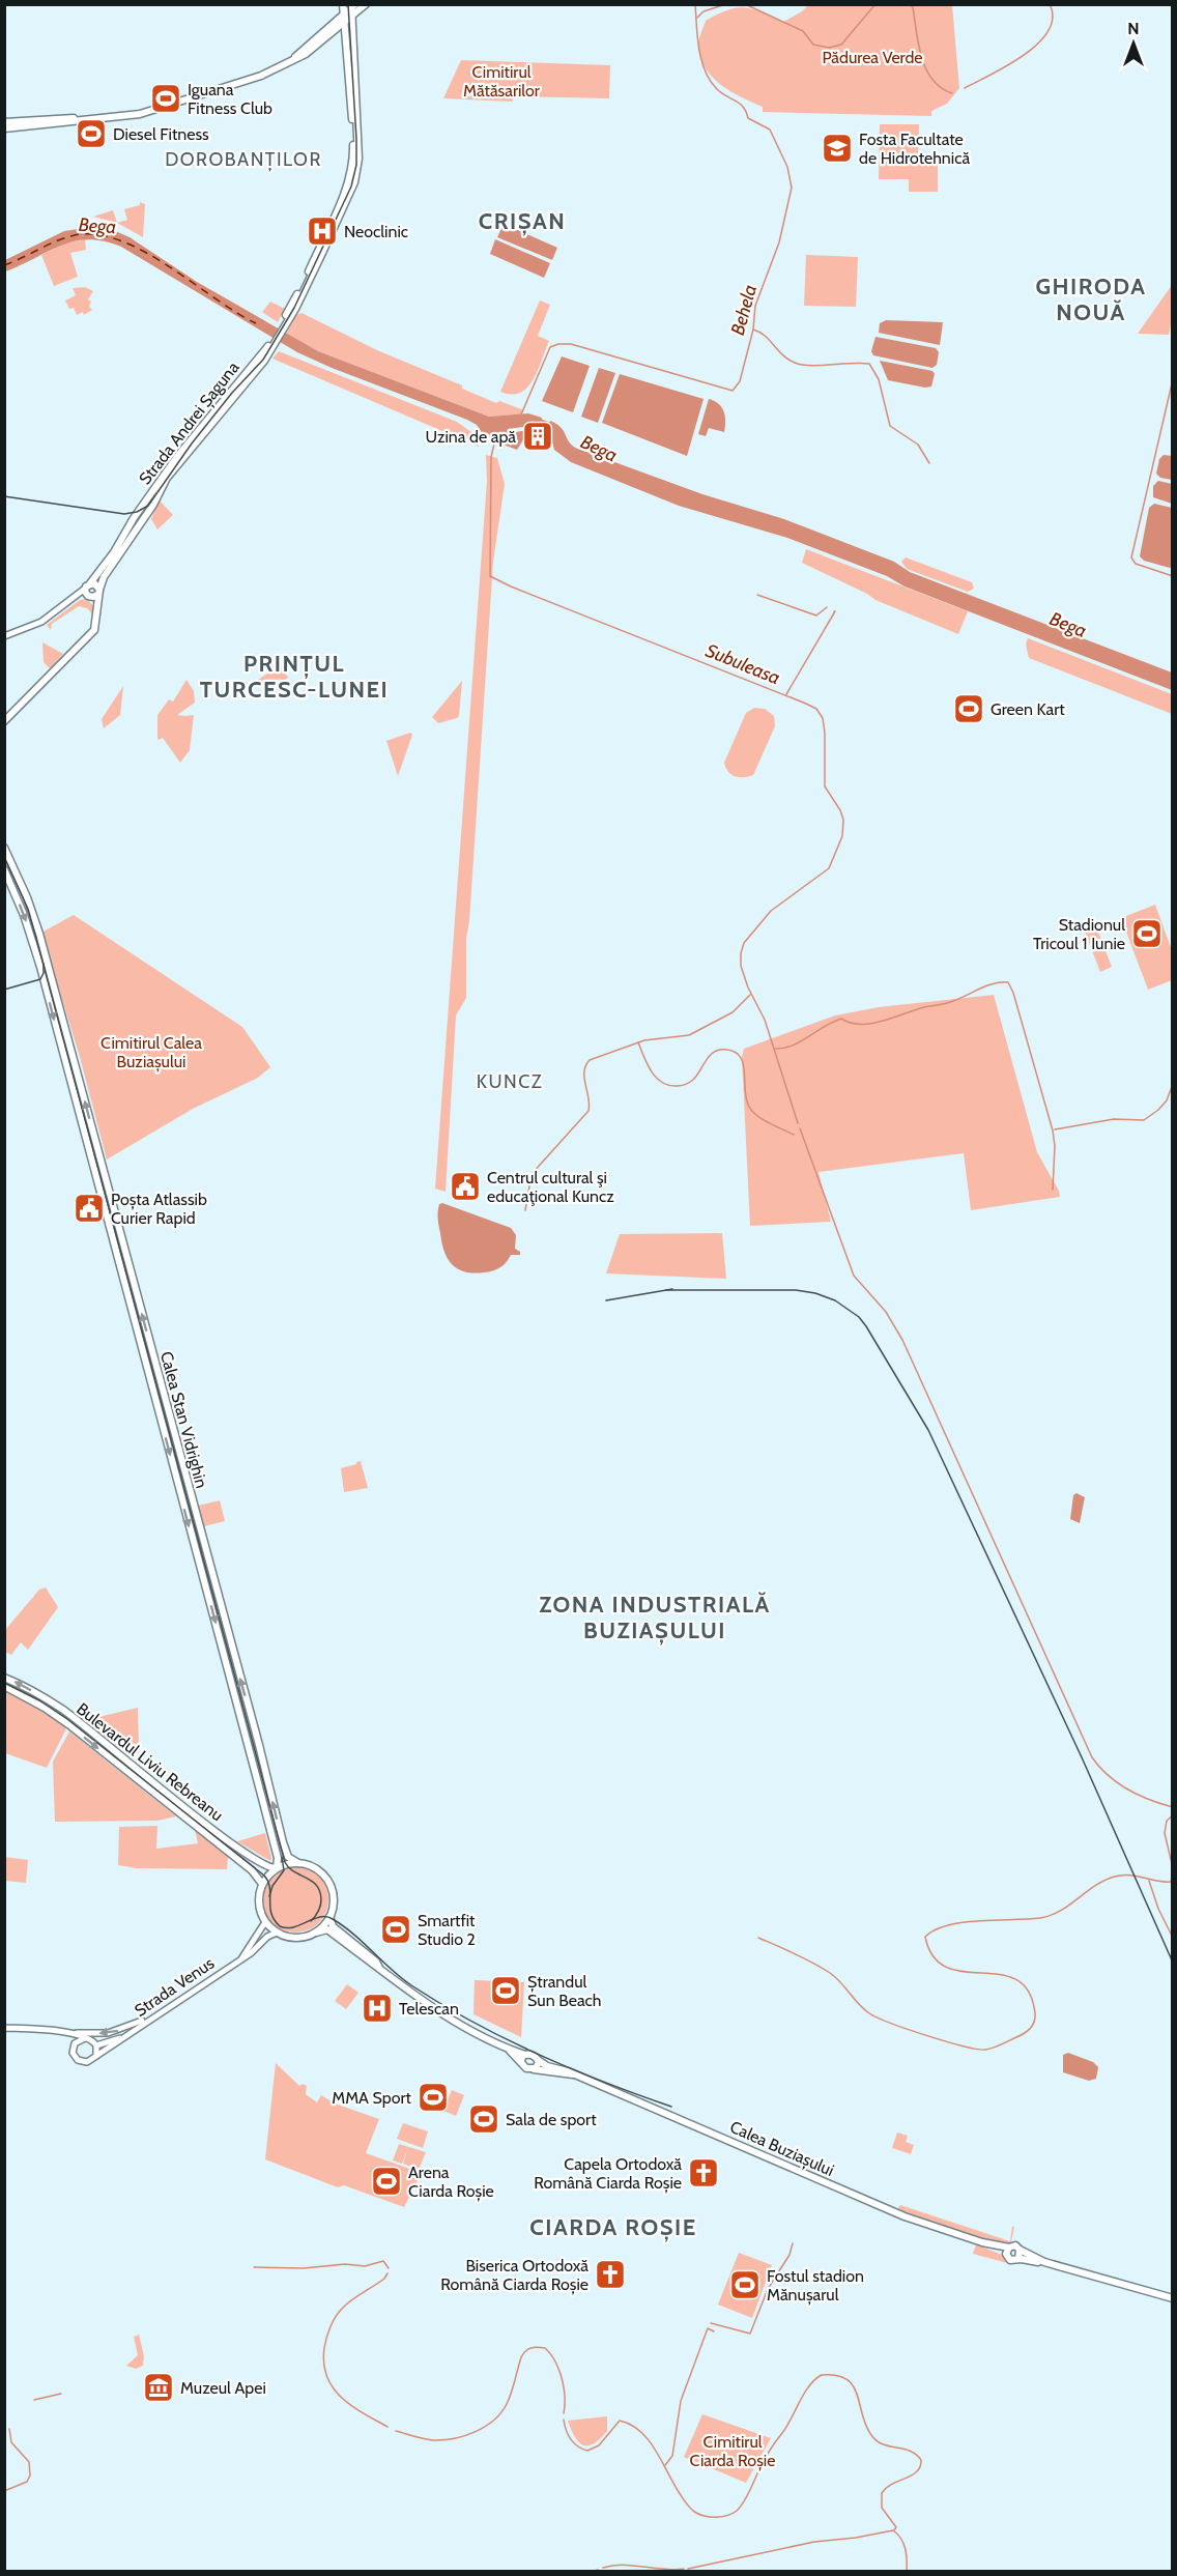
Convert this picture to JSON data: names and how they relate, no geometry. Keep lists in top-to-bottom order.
{
  "streets": {
    "main road": [
      "Strada Andrei Șaguna",
      "Calea Stan Vidrighin",
      "Bulevardul Liviu Rebreanu",
      "Strada Venus",
      "Calea Buziașului"
    ]
  },
  "crossings": [
    ["Calea Stan Vidrighin", "Bulevardul Liviu Rebreanu"],
    ["Calea Stan Vidrighin", "Strada Venus"],
    ["Bulevardul Liviu Rebreanu", "Strada Venus"]
  ],
  "districts": [
    "DOROBANȚILOR",
    "CRIȘAN",
    "GHIRODA NOUĂ",
    "PRINȚUL TURCESC-LUNEI",
    "KUNCZ",
    "ZONA INDUSTRIALĂ BUZIAȘULUI",
    "CIARDA ROȘIE"
  ],
  "water": ["Bega", "Behela", "Subuleasa"],
  "parks": [
    "Pădurea Verde",
    "Cimitirul Mătăsarilor",
    "Cimitirul Calea Buziașului",
    "Cimitirul Ciarda Roșie"
  ],
  "places": {
    "sports": [
      "Iguana Fitness Club",
      "Diesel Fitness",
      "Green Kart",
      "Stadionul Tricoul 1 Iunie",
      "Smartfit Studio 2",
      "Ștrandul Sun Beach",
      "MMA Sport",
      "Sala de sport",
      "Arena Ciarda Roșie",
      "Fostul stadion Mănușarul"
    ],
    "school or university": ["Fosta Facultate de Hidrotehnică"],
    "hospital": ["Neoclinic", "Telescan"],
    "building": ["Uzina de apă"],
    "public building": ["Centrul cultural şi educaţional Kuncz", "Poșta Atlassib Curier Rapid"],
    "church": ["Capela Ortodoxă Română Ciarda Roșie", "Biserica Ortodoxă Română Ciarda Roșie"],
    "museum": ["Muzeul Apei"]
  },
  "north": "top"
}
